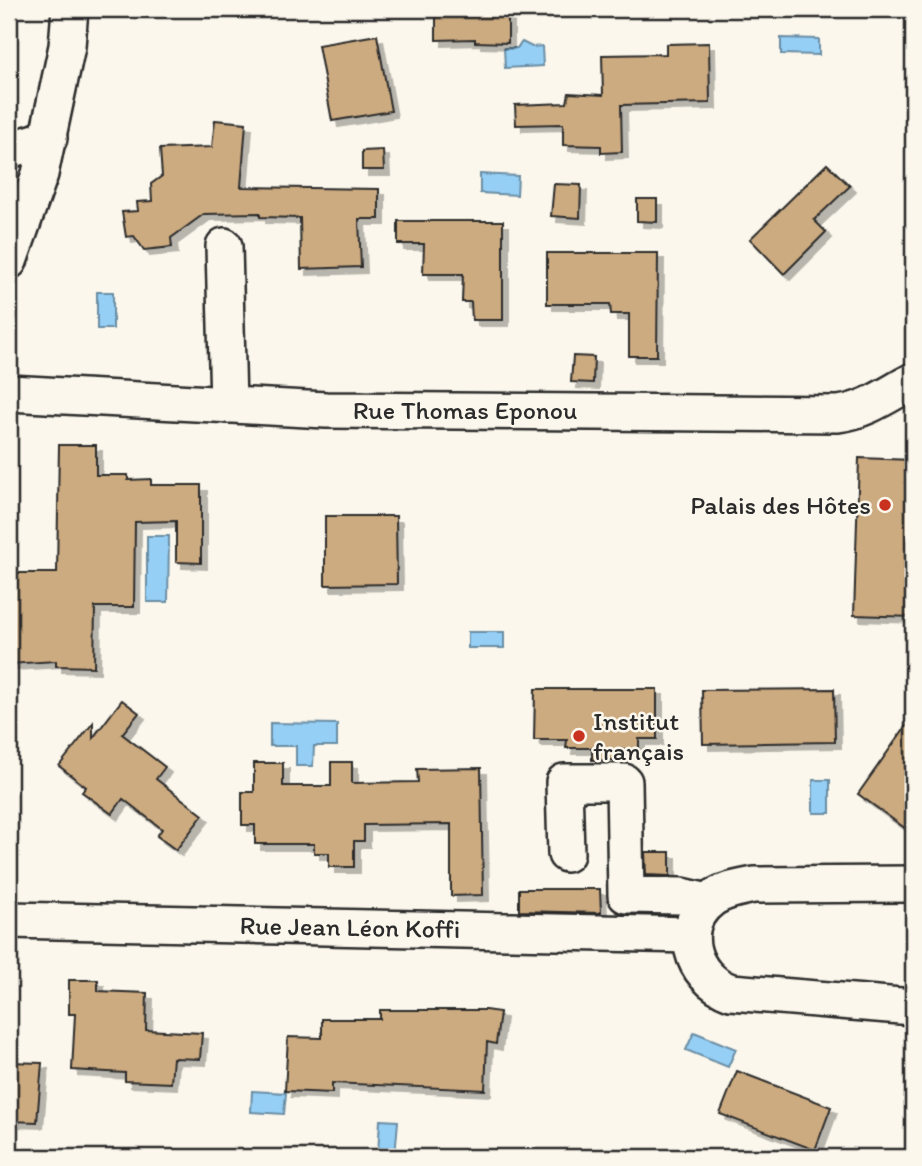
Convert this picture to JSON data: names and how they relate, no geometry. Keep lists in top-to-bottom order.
{
  "streets": {
    "street": ["Rue Thomas Eponou", "Rue Jean Léon Koffi"]
  },
  "places": ["Palais des Hôtes", "Institut français"]
}
